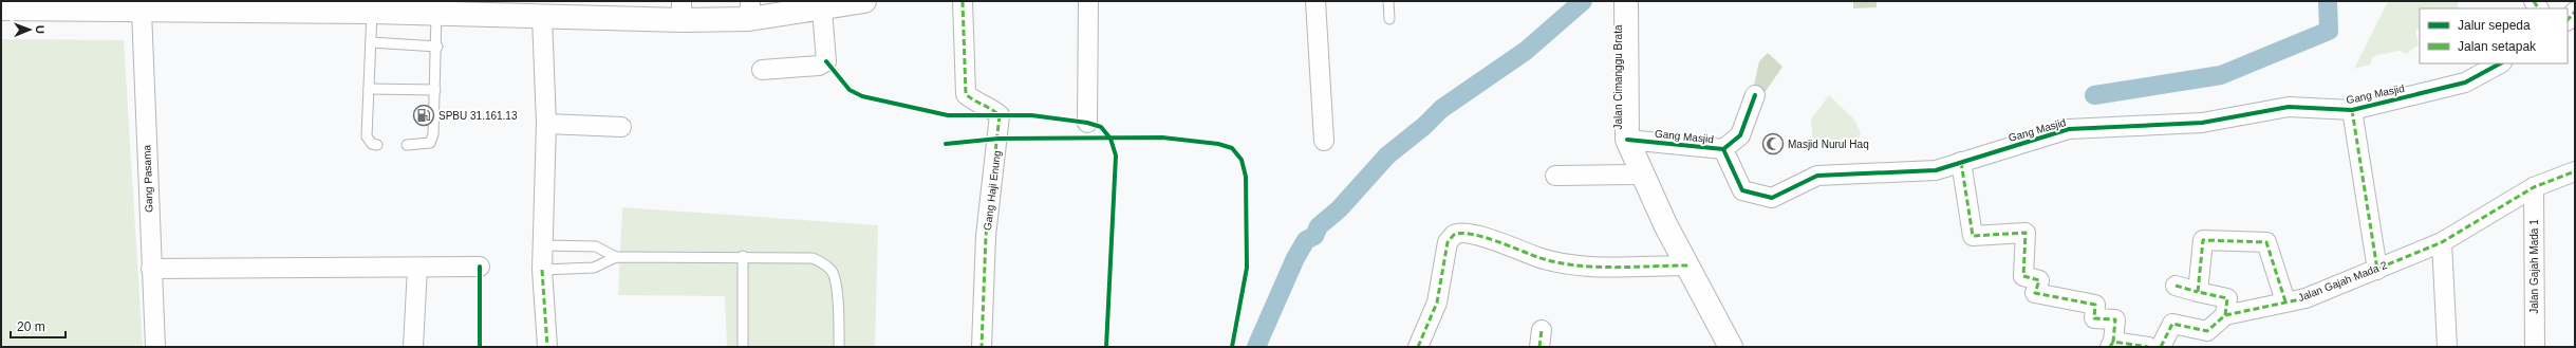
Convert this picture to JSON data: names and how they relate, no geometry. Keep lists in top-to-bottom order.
{
  "streets": {
    "main road": ["Jalan Cimanggu Brata"],
    "street": [
      "Gang Masjid",
      "Gang Pasama",
      "Gang Haji Enung",
      "Jalan Gajah Mada 1",
      "Jalan Gajah Mada 2"
    ]
  },
  "crossings": [
    ["Jalan Cimanggu Brata", "Gang Masjid"],
    ["Jalan Gajah Mada 1", "Jalan Gajah Mada 2"]
  ],
  "places": {
    "fuel station": ["SPBU 31.161.13"],
    "mosque": ["Masjid Nurul Haq"]
  },
  "legend": ["Jalur sepeda", "Jalan setapak"],
  "scale_bar": "20 m",
  "north": "right"
}
